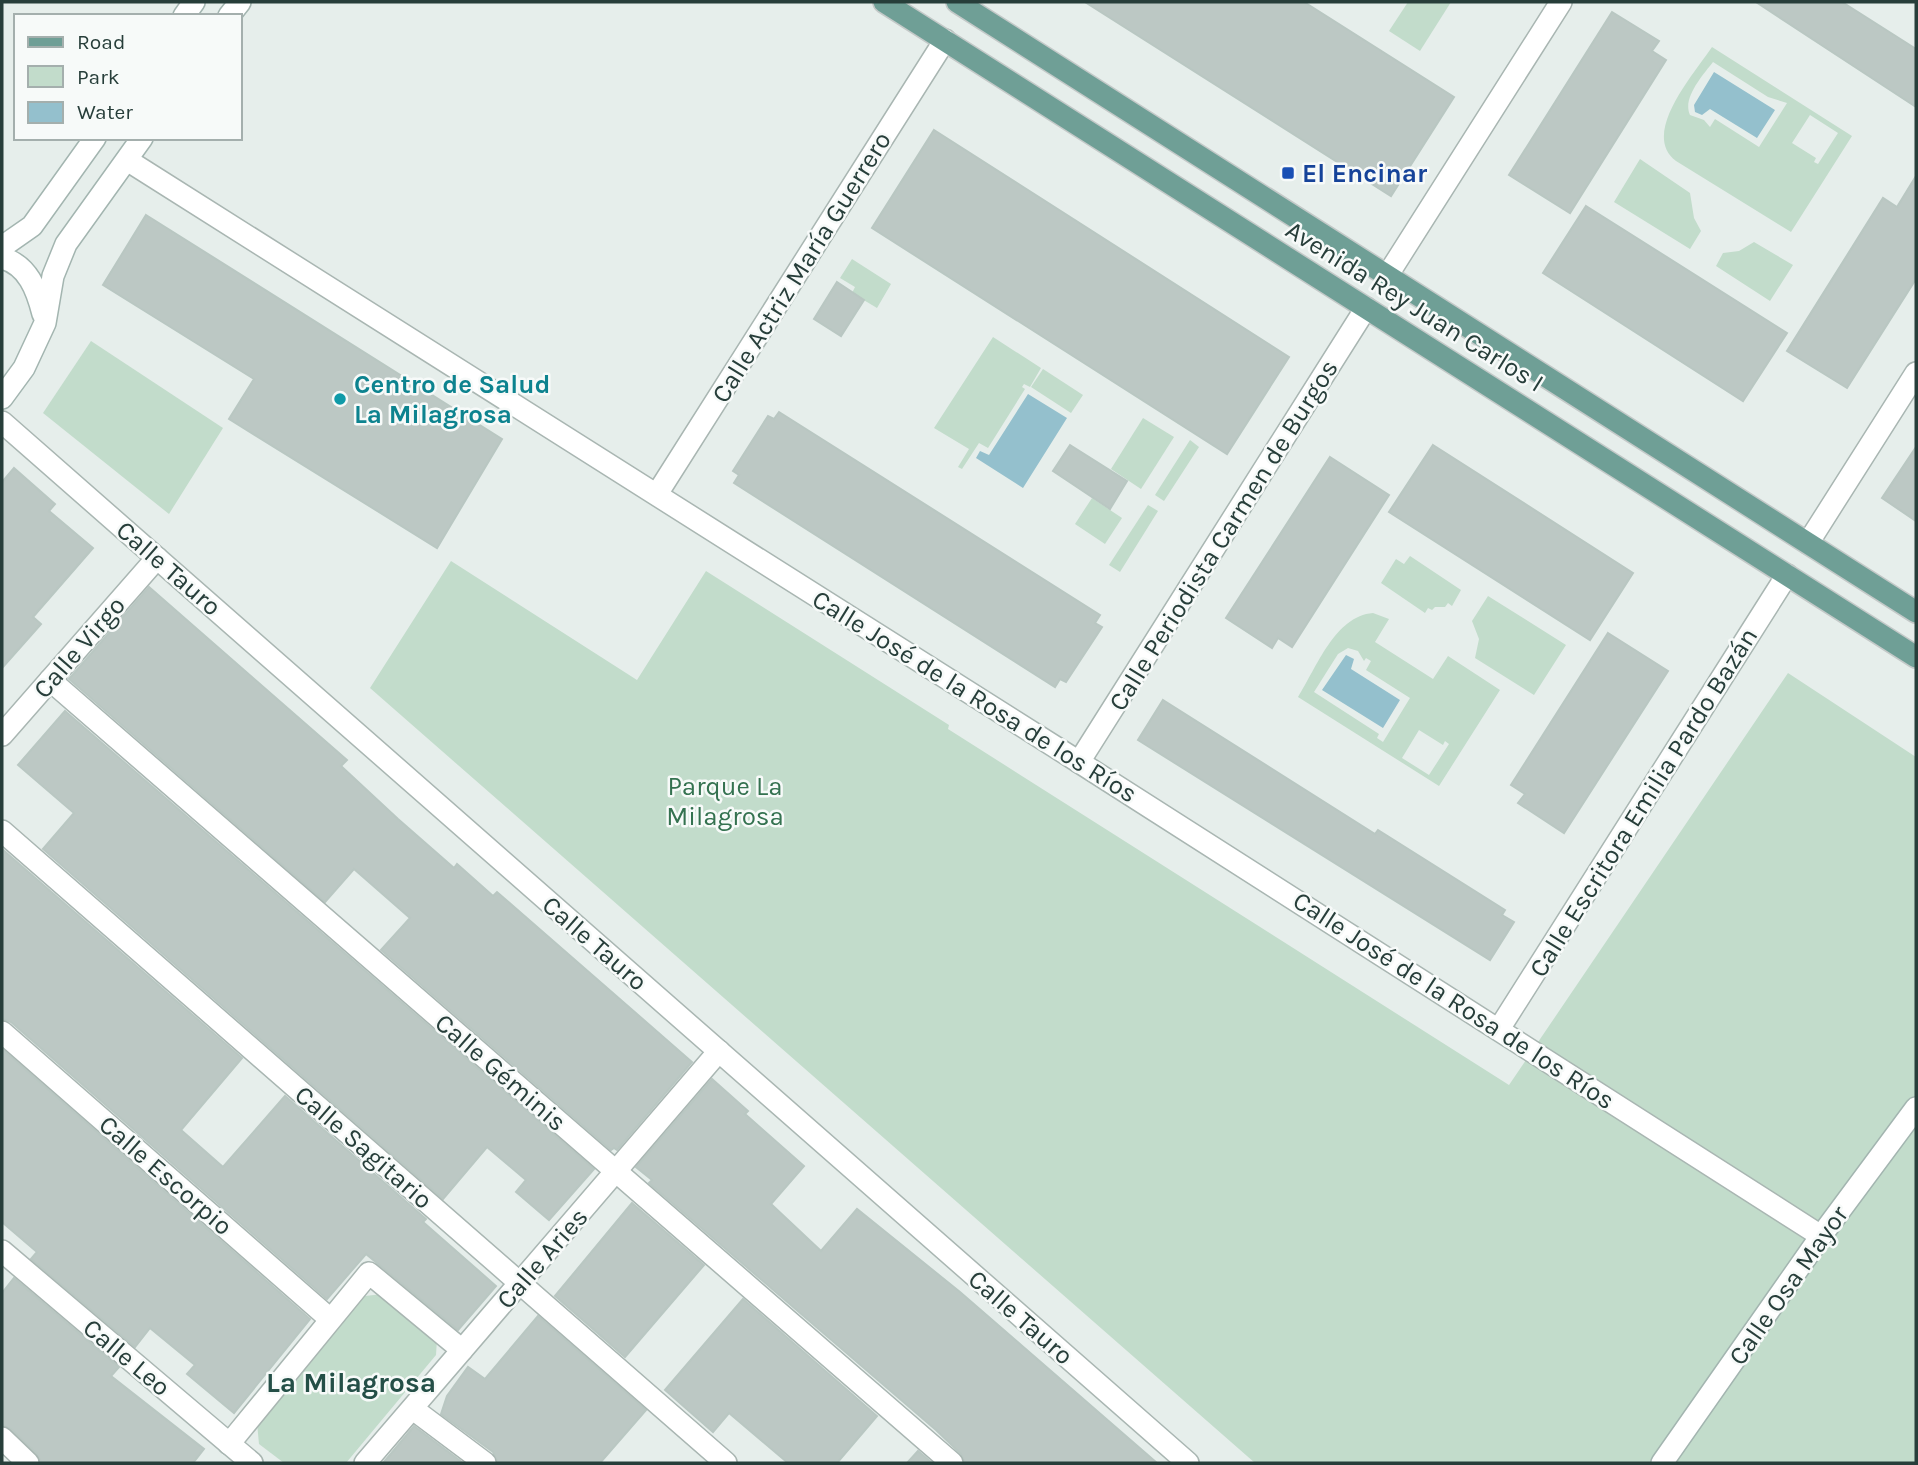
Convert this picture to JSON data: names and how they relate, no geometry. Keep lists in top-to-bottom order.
{
  "streets": {
    "main road": ["Avenida Rey Juan Carlos I"],
    "street": [
      "Calle Actriz María Guerrero",
      "Calle Periodista Carmen de Burgos",
      "Calle Tauro",
      "Calle Virgo",
      "Calle José de la Rosa de los Ríos",
      "Calle Escritora Emilia Pardo Bazán",
      "Calle Géminis",
      "Calle Sagitario",
      "Calle Escorpio",
      "Calle Aries",
      "Calle Osa Mayor",
      "Calle Leo"
    ]
  },
  "crossings": [
    ["Calle Actriz María Guerrero", "Avenida Rey Juan Carlos I"],
    ["Calle Actriz María Guerrero", "Calle José de la Rosa de los Ríos"],
    ["Avenida Rey Juan Carlos I", "Calle Periodista Carmen de Burgos"],
    ["Avenida Rey Juan Carlos I", "Calle Escritora Emilia Pardo Bazán"],
    ["Calle Periodista Carmen de Burgos", "Calle José de la Rosa de los Ríos"],
    ["Calle Tauro", "Calle Virgo"],
    ["Calle Tauro", "Calle Aries"],
    ["Calle Virgo", "Calle Géminis"],
    ["Calle José de la Rosa de los Ríos", "Calle Escritora Emilia Pardo Bazán"],
    ["Calle José de la Rosa de los Ríos", "Calle Osa Mayor"],
    ["Calle Géminis", "Calle Aries"],
    ["Calle Sagitario", "Calle Aries"]
  ],
  "districts": ["La Milagrosa"],
  "parks": ["Parque La Milagrosa"],
  "places": {
    "transit": ["El Encinar"],
    "other": ["Centro de Salud La Milagrosa"]
  },
  "legend": ["Road", "Park", "Water"]
}
